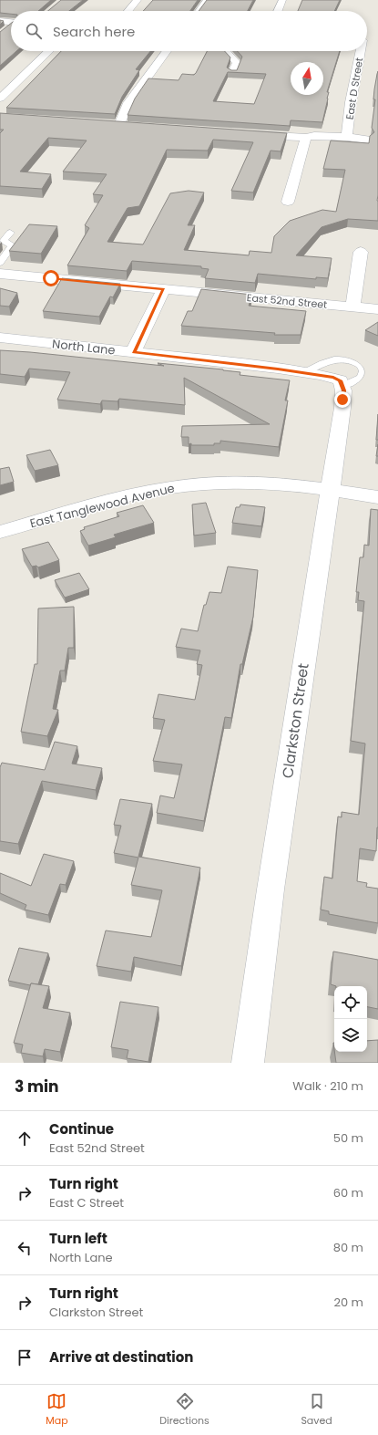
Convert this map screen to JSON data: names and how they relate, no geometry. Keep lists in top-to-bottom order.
{
  "streets": {
    "street": [
      "East D Street",
      "East 52nd Street",
      "North Lane",
      "East Tanglewood Avenue",
      "Clarkston Street"
    ]
  },
  "crossings": [
    ["North Lane", "Clarkston Street"],
    ["East Tanglewood Avenue", "Clarkston Street"]
  ],
  "north": "top",
  "page": {
    "search": "Search here",
    "heading": ["3 min", "Walk · 210 m"],
    "list": [
      ["Continue", "East 52nd Street", "50 m"],
      ["Turn right", "East C Street", "60 m"],
      ["Turn left", "North Lane", "80 m"],
      ["Turn right", "Clarkston Street", "20 m"],
      "Arrive at destination"
    ],
    "nav": ["Map", "Directions", "Saved"]
  }
}
